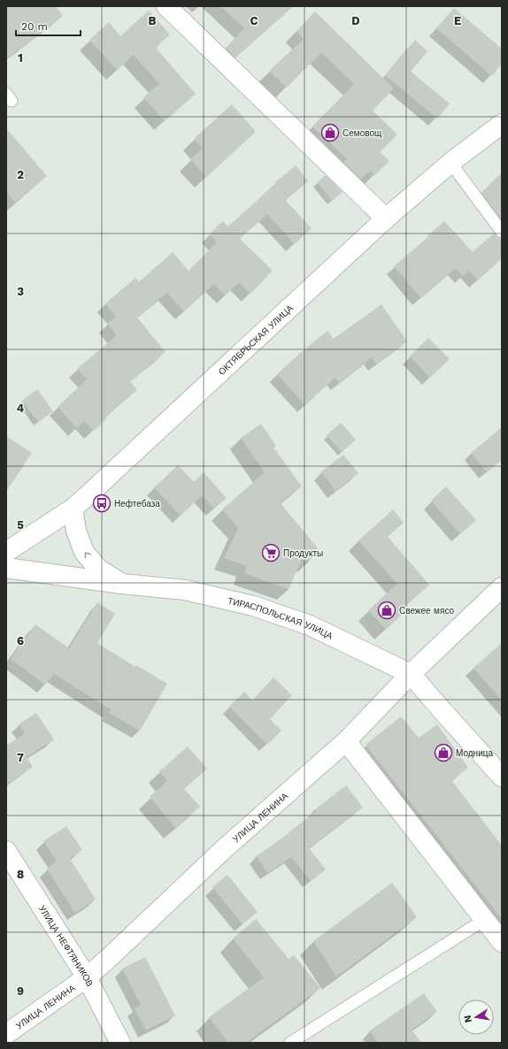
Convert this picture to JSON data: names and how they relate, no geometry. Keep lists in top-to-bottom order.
{
  "streets": {
    "street": [
      "ОКТЯБРЬСКАЯ УЛИЦА",
      "ТИРАСПОЛЬСКАЯ УЛИЦА",
      "УЛИЦА ЛЕНИНА",
      "УЛИЦА НЕФТЯНИКОВ"
    ]
  },
  "crossings": [
    ["ТИРАСПОЛЬСКАЯ УЛИЦА", "УЛИЦА ЛЕНИНА"],
    ["УЛИЦА ЛЕНИНА", "УЛИЦА НЕФТЯНИКОВ"]
  ],
  "places": {
    "shop": ["Семовощ", "Свежее мясо", "Модница"],
    "bus stop": ["Нефтебаза"],
    "supermarket": ["Продукты"]
  },
  "scale_bar": "20 m",
  "north": "left",
  "grid": {
    "columns": [
      "B",
      "C",
      "D",
      "E"
    ],
    "rows": [
      "1",
      "2",
      "3",
      "4",
      "5",
      "6",
      "7",
      "8",
      "9"
    ]
  }
}
